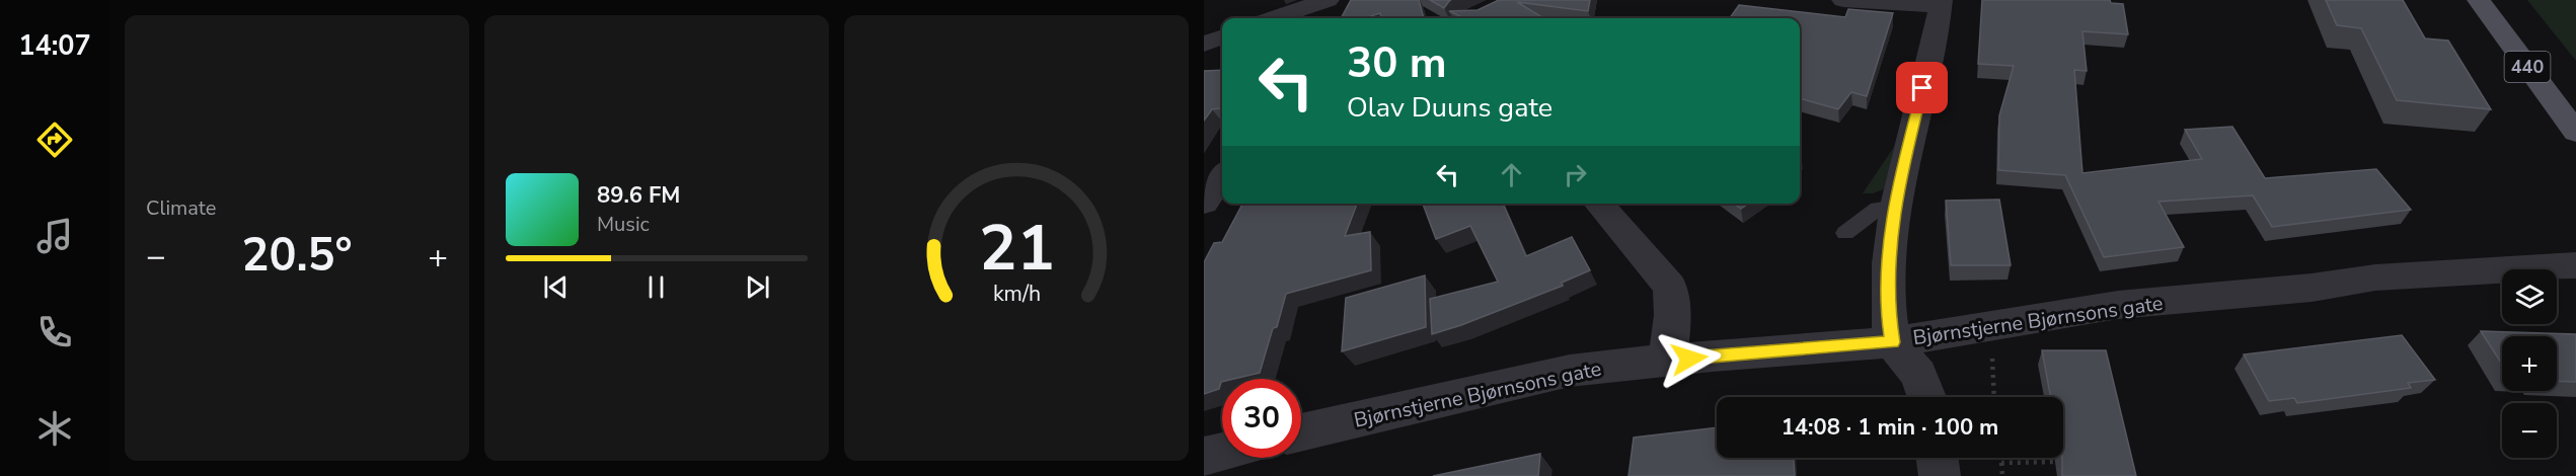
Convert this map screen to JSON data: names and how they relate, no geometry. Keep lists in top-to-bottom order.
{
  "streets": {
    "main road": ["440"],
    "street": ["Bjørnstjerne Bjørnsons gate"]
  },
  "page": {
    "tabs": "14:07",
    "tile": "Climate",
    "turn": ["30 m", "Olav Duuns gate"],
    "song": ["89.6 FM", "Music"],
    "heat": ["−", "20.5°", "+"],
    "map_buttons": ["+", "−"],
    "limit": "30",
    "trip": "14:08 · 1 min · 100 m",
    "gauge": ["21", "km/h"]
  }
}
